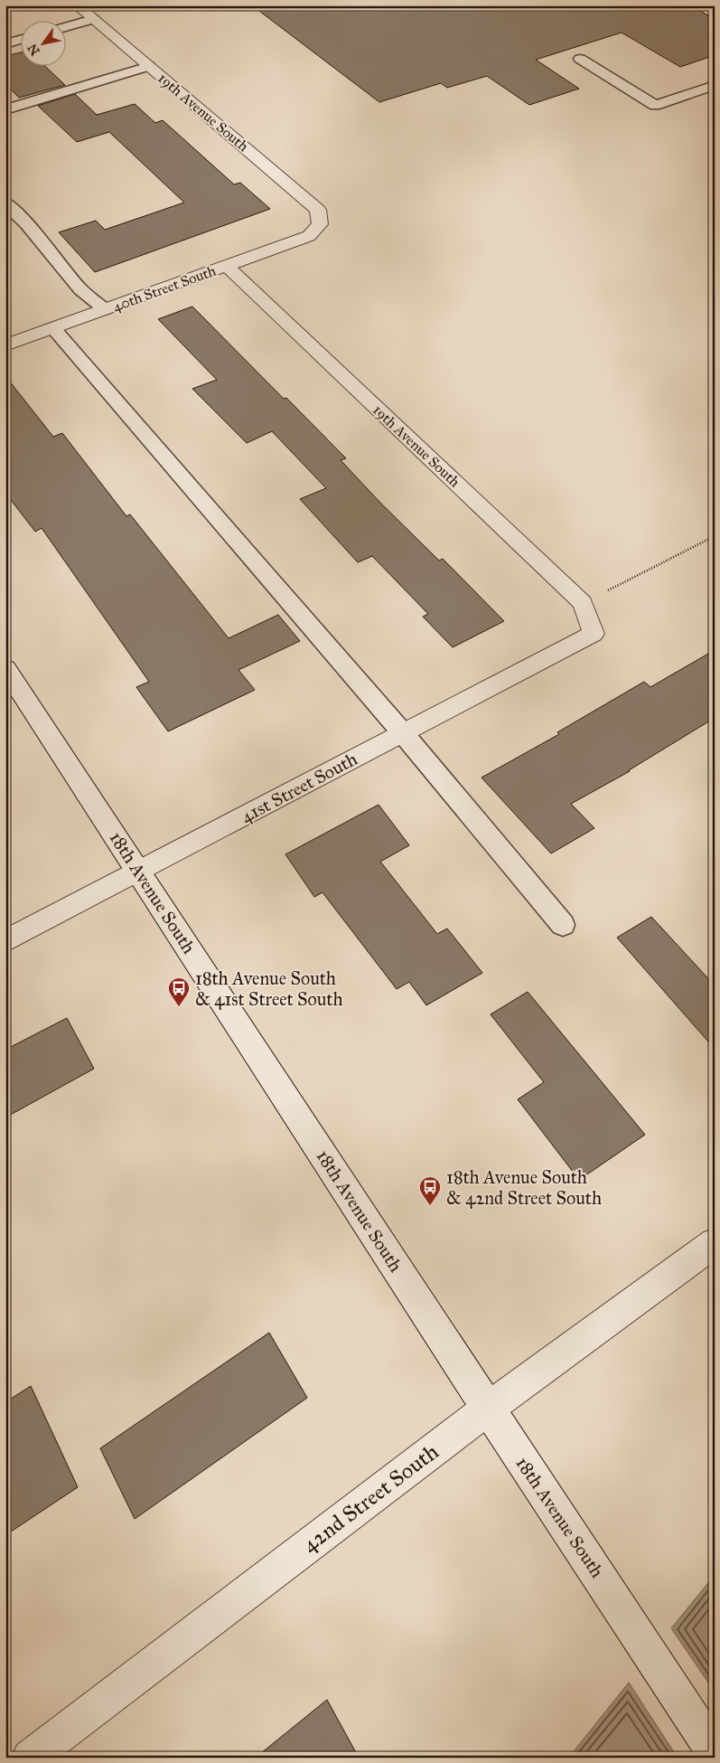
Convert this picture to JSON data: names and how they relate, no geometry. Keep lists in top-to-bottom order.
{
  "streets": {
    "street": [
      "19th Avenue South",
      "40th Street South",
      "41st Street South",
      "18th Avenue South",
      "42nd Street South"
    ]
  },
  "crossings": [
    ["19th Avenue South", "40th Street South"],
    ["19th Avenue South", "41st Street South"],
    ["41st Street South", "18th Avenue South"],
    ["18th Avenue South", "42nd Street South"]
  ],
  "places": {
    "bus stop": ["18th Avenue South & 41st Street South", "18th Avenue South & 42nd Street South"]
  },
  "north": "bottom left"
}
